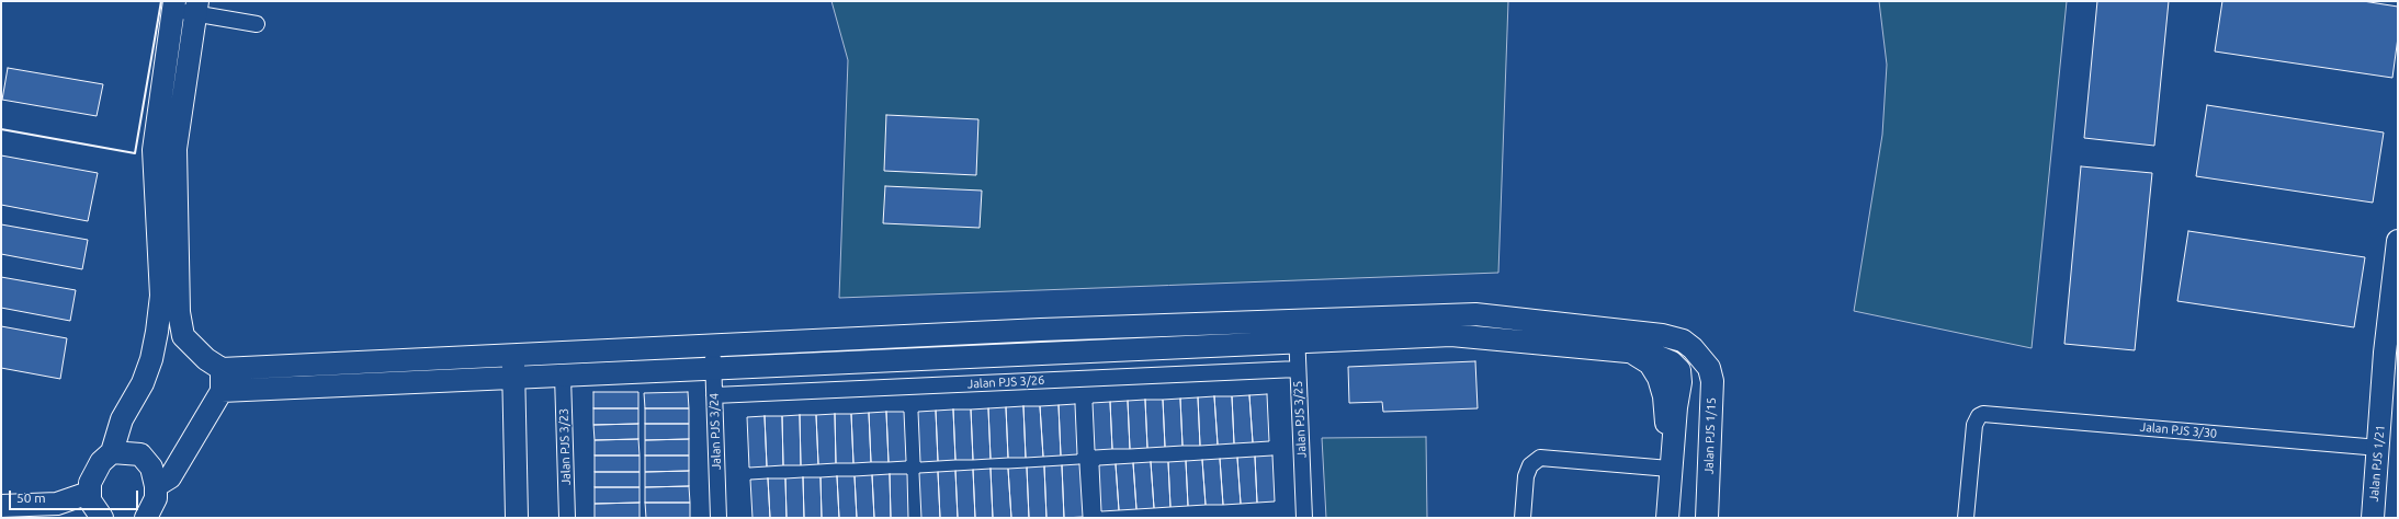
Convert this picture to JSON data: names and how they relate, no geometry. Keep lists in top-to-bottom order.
{
  "streets": {
    "main road": ["Jalan PJS 1/15", "Jalan PJS 1/21"],
    "street": [
      "Jalan PJS 3/26",
      "Jalan PJS 3/25",
      "Jalan PJS 3/30",
      "Jalan PJS 3/24",
      "Jalan PJS 3/23"
    ]
  },
  "crossings": [
    ["Jalan PJS 3/26", "Jalan PJS 3/25"],
    ["Jalan PJS 3/26", "Jalan PJS 3/24"],
    ["Jalan PJS 3/25", "Jalan PJS 1/15"],
    ["Jalan PJS 3/30", "Jalan PJS 1/21"],
    ["Jalan PJS 3/24", "Jalan PJS 1/15"]
  ],
  "scale_bar": "50 m"
}
